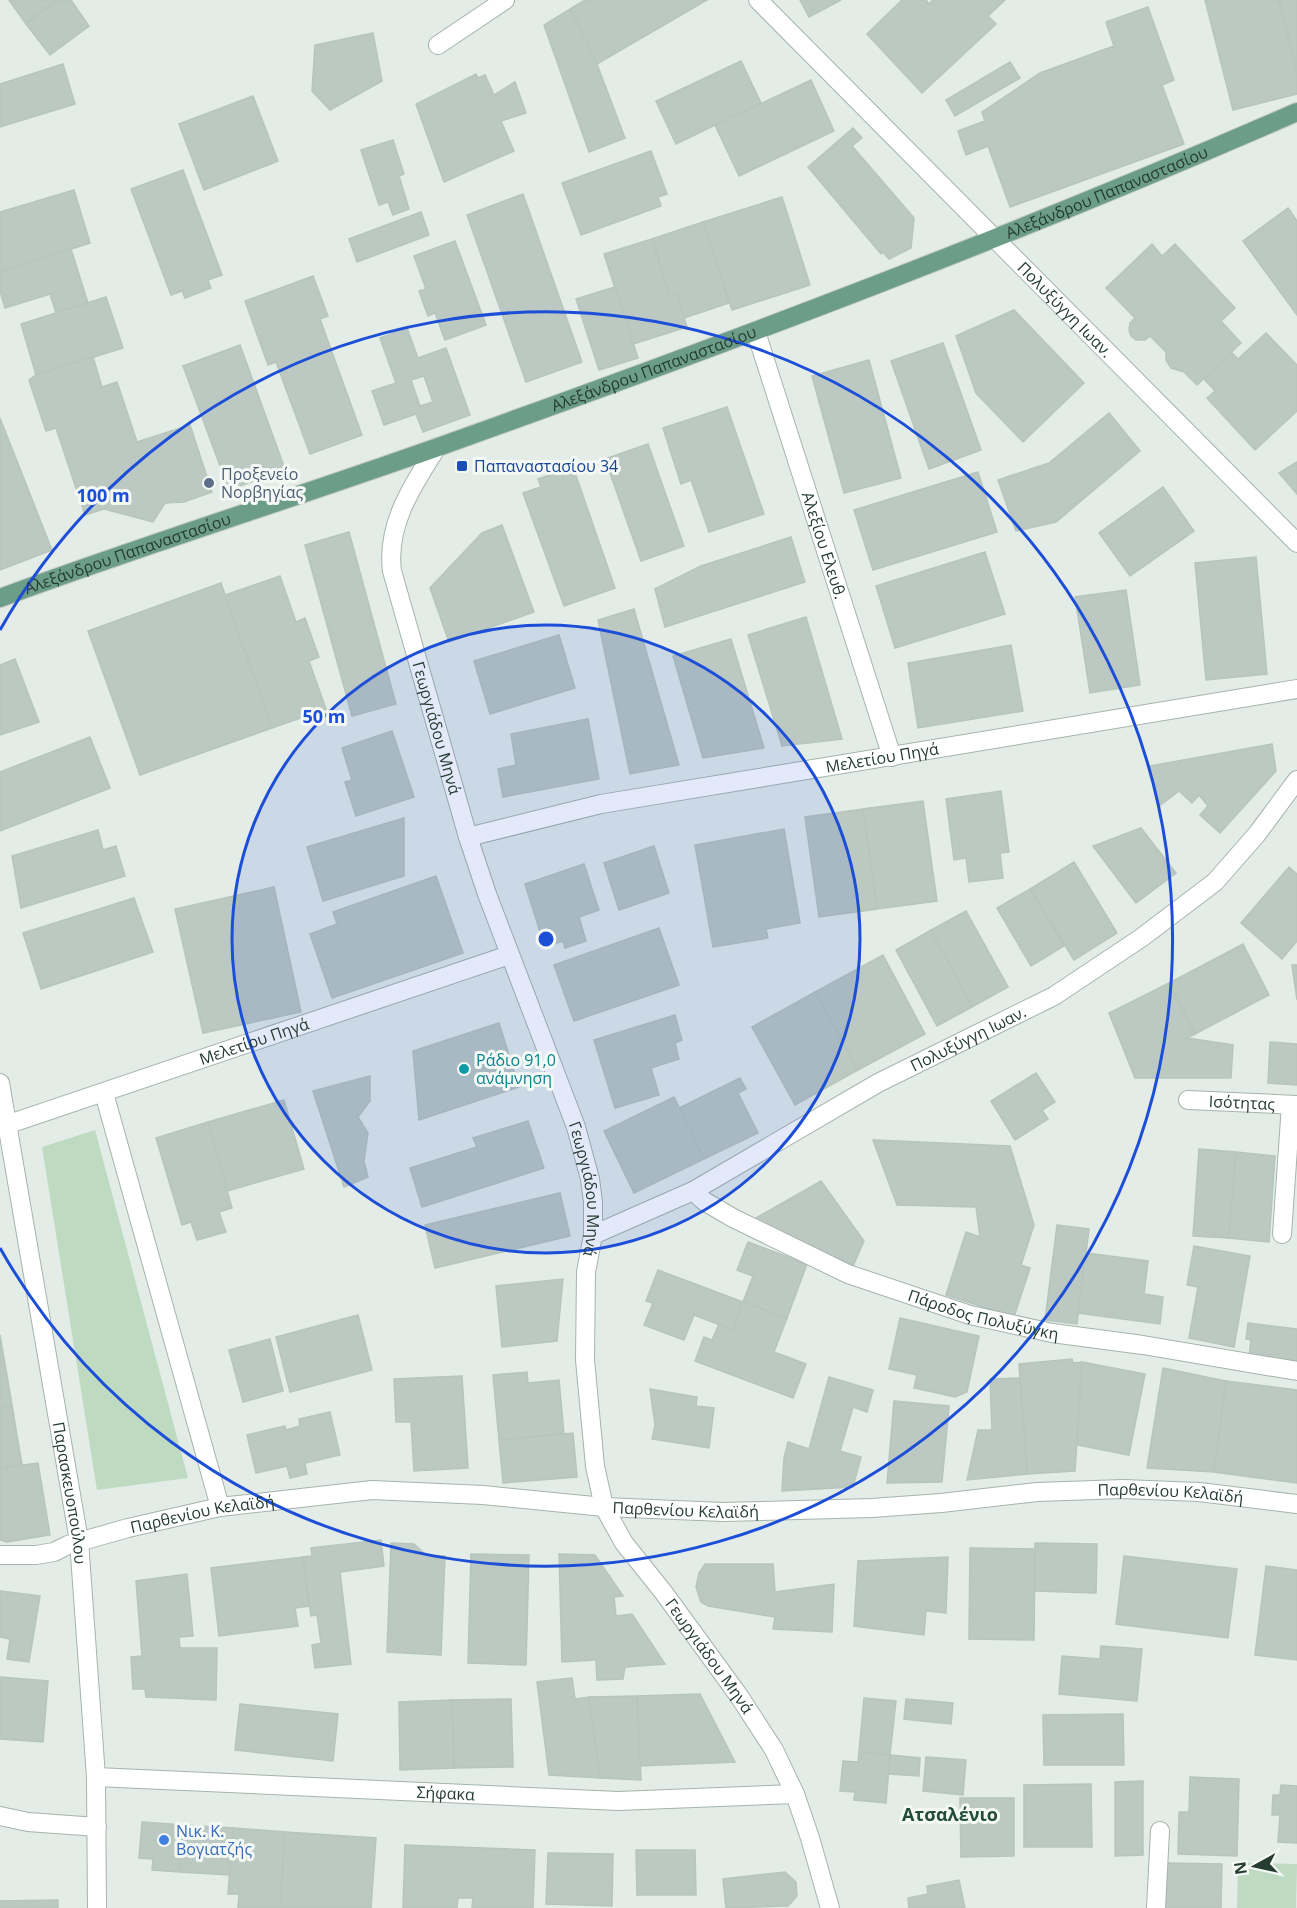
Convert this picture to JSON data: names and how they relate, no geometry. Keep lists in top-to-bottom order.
{
  "streets": {
    "main road": ["Αλεξάνδρου Παπαναστασίου"],
    "street": [
      "Πολυξύγγη Ιωαν.",
      "Αλεξίου Ελευθ.",
      "Γεωργιάδου Μηνά",
      "Μελετίου Πηγά",
      "Ισότητας",
      "Πάροδος Πολυξύγκη",
      "Παρασκευοπούλου",
      "Παρθενίου Κελαϊδή",
      "Σήφακα"
    ]
  },
  "crossings": [
    ["Αλεξάνδρου Παπαναστασίου", "Πολυξύγγη Ιωαν."],
    ["Αλεξάνδρου Παπαναστασίου", "Αλεξίου Ελευθ."],
    ["Αλεξάνδρου Παπαναστασίου", "Γεωργιάδου Μηνά"],
    ["Πολυξύγγη Ιωαν.", "Γεωργιάδου Μηνά"],
    ["Πολυξύγγη Ιωαν.", "Πάροδος Πολυξύγκη"],
    ["Αλεξίου Ελευθ.", "Μελετίου Πηγά"],
    ["Γεωργιάδου Μηνά", "Μελετίου Πηγά"],
    ["Γεωργιάδου Μηνά", "Παρθενίου Κελαϊδή"],
    ["Γεωργιάδου Μηνά", "Σήφακα"],
    ["Μελετίου Πηγά", "Παρασκευοπούλου"],
    ["Παρασκευοπούλου", "Παρθενίου Κελαϊδή"],
    ["Παρασκευοπούλου", "Σήφακα"]
  ],
  "districts": ["Ατσαλένιο"],
  "places": {
    "transit": ["Παπαναστασίου 34"],
    "other": ["Προξενείο Νορβηγίας", "Ράδιο 91,0 ανάμνηση", "Νικ. Κ. Βογιατζής"]
  },
  "north": "left",
  "rings": ["100 m", "50 m"]
}
